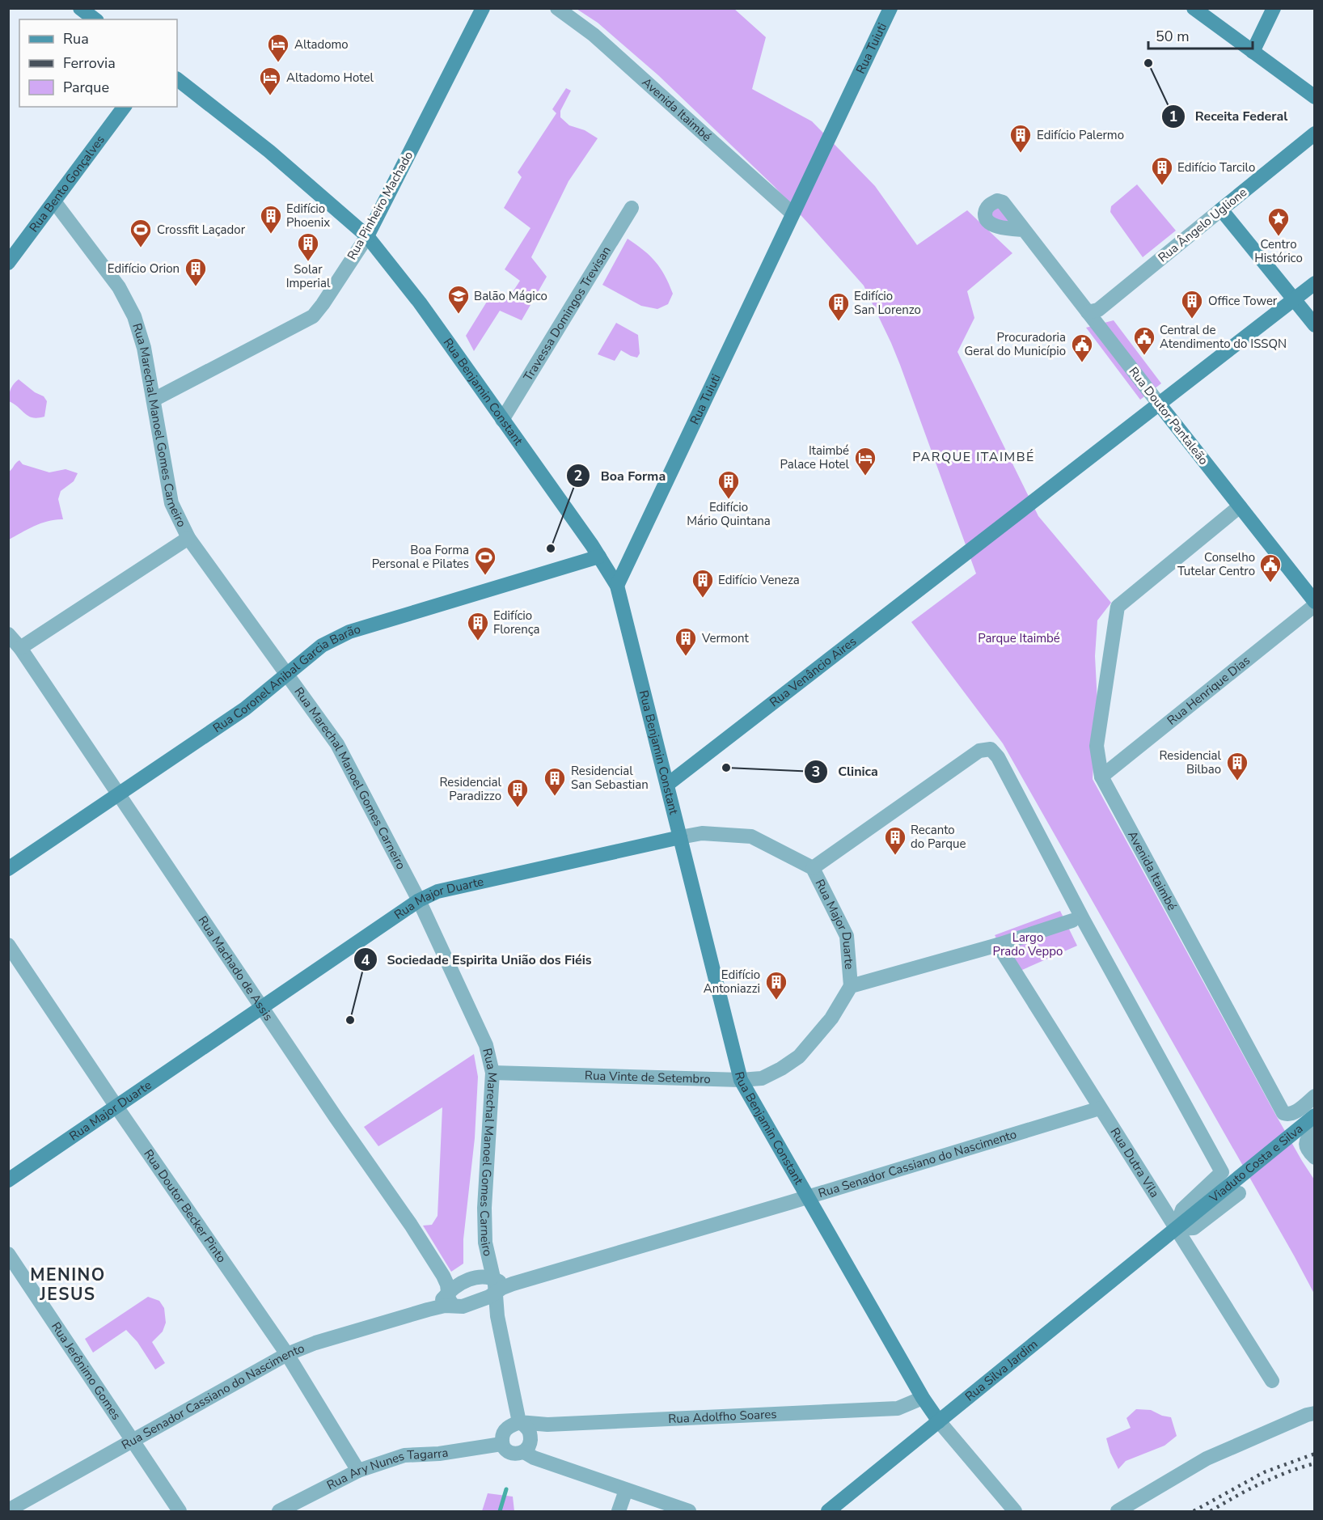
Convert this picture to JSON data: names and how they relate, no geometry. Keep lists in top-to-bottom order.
{
  "streets": {
    "street": [
      "Rua Tuiuti",
      "Avenida Itaimbé",
      "Rua Bento Gonçalves",
      "Rua Pinheiro Machado",
      "Rua Ângelo Uglione",
      "Travessa Domingos Trevisan",
      "Rua Benjamin Constant",
      "Rua Doutor Pantaleão",
      "Rua Marechal Manoel Gomes Carneiro",
      "Rua Venâncio Aires",
      "Rua Coronel Anibal Garcia Barão",
      "Rua Henrique Dias",
      "Rua Major Duarte",
      "Rua Machado de Assis",
      "Rua Vinte de Setembro",
      "Rua Senador Cassiano do Nascimento",
      "Rua Dutra Vila",
      "Viaduto Costa e Silva",
      "Rua Doutor Becker Pinto",
      "Rua Jerônimo Gomes",
      "Rua Silva Jardim",
      "Rua Adolfho Soares",
      "Rua Ary Nunes Tagarra"
    ]
  },
  "crossings": [
    ["Rua Tuiuti", "Avenida Itaimbé"],
    ["Rua Tuiuti", "Rua Benjamin Constant"],
    ["Avenida Itaimbé", "Rua Doutor Pantaleão"],
    ["Avenida Itaimbé", "Rua Henrique Dias"],
    ["Rua Bento Gonçalves", "Rua Marechal Manoel Gomes Carneiro"],
    ["Rua Pinheiro Machado", "Rua Benjamin Constant"],
    ["Rua Pinheiro Machado", "Rua Marechal Manoel Gomes Carneiro"],
    ["Rua Ângelo Uglione", "Rua Doutor Pantaleão"],
    ["Travessa Domingos Trevisan", "Rua Benjamin Constant"],
    ["Rua Benjamin Constant", "Rua Venâncio Aires"],
    ["Rua Benjamin Constant", "Rua Coronel Anibal Garcia Barão"],
    ["Rua Benjamin Constant", "Rua Major Duarte"],
    ["Rua Benjamin Constant", "Rua Vinte de Setembro"],
    ["Rua Benjamin Constant", "Rua Senador Cassiano do Nascimento"],
    ["Rua Benjamin Constant", "Rua Silva Jardim"],
    ["Rua Benjamin Constant", "Rua Adolfho Soares"],
    ["Rua Doutor Pantaleão", "Rua Venâncio Aires"],
    ["Rua Marechal Manoel Gomes Carneiro", "Rua Coronel Anibal Garcia Barão"],
    ["Rua Marechal Manoel Gomes Carneiro", "Rua Major Duarte"],
    ["Rua Marechal Manoel Gomes Carneiro", "Rua Vinte de Setembro"],
    ["Rua Marechal Manoel Gomes Carneiro", "Rua Senador Cassiano do Nascimento"],
    ["Rua Marechal Manoel Gomes Carneiro", "Rua Adolfho Soares"],
    ["Rua Marechal Manoel Gomes Carneiro", "Rua Ary Nunes Tagarra"],
    ["Rua Coronel Anibal Garcia Barão", "Rua Machado de Assis"],
    ["Rua Major Duarte", "Rua Machado de Assis"],
    ["Rua Major Duarte", "Rua Vinte de Setembro"],
    ["Rua Major Duarte", "Rua Doutor Becker Pinto"],
    ["Rua Major Duarte", "Rua Silva Jardim"],
    ["Rua Machado de Assis", "Rua Senador Cassiano do Nascimento"],
    ["Rua Senador Cassiano do Nascimento", "Rua Dutra Vila"],
    ["Rua Senador Cassiano do Nascimento", "Rua Doutor Becker Pinto"],
    ["Rua Senador Cassiano do Nascimento", "Rua Jerônimo Gomes"],
    ["Rua Dutra Vila", "Rua Silva Jardim"],
    ["Viaduto Costa e Silva", "Rua Silva Jardim"],
    ["Rua Doutor Becker Pinto", "Rua Ary Nunes Tagarra"],
    ["Rua Adolfho Soares", "Rua Ary Nunes Tagarra"]
  ],
  "districts": ["PARQUE ITAIMBÉ", "MENINO JESUS"],
  "parks": ["Parque Itaimbé", "Largo Prado Veppo"],
  "places": {
    "hotel": ["Altadomo", "Altadomo Hotel", "Itaimbé Palace Hotel"],
    "other": [
      "Receita Federal",
      "Boa Forma",
      "Clinica",
      "Sociedade Espirita União dos Fiéis"
    ],
    "building": [
      "Edifício Palermo",
      "Edifício Tarcilo",
      "Edifício Phoenix",
      "Solar Imperial",
      "Edifício Orion",
      "Office Tower",
      "Edifício San Lorenzo",
      "Edifício Mário Quintana",
      "Edifício Veneza",
      "Edifício Florença",
      "Vermont",
      "Residencial Bilbao",
      "Residencial San Sebastian",
      "Residencial Paradizzo",
      "Recanto do Parque",
      "Edifício Antoniazzi"
    ],
    "place": ["Centro Histórico"],
    "sports": ["Crossfit Laçador", "Boa Forma Personal e Pilates"],
    "school or university": ["Balão Mágico"],
    "public building": ["Central de Atendimento do ISSQN", "Procuradoria Geral do Município", "Conselho Tutelar Centro"]
  },
  "legend": ["Rua", "Ferrovia", "Parque"],
  "scale_bar": "50 m"
}
